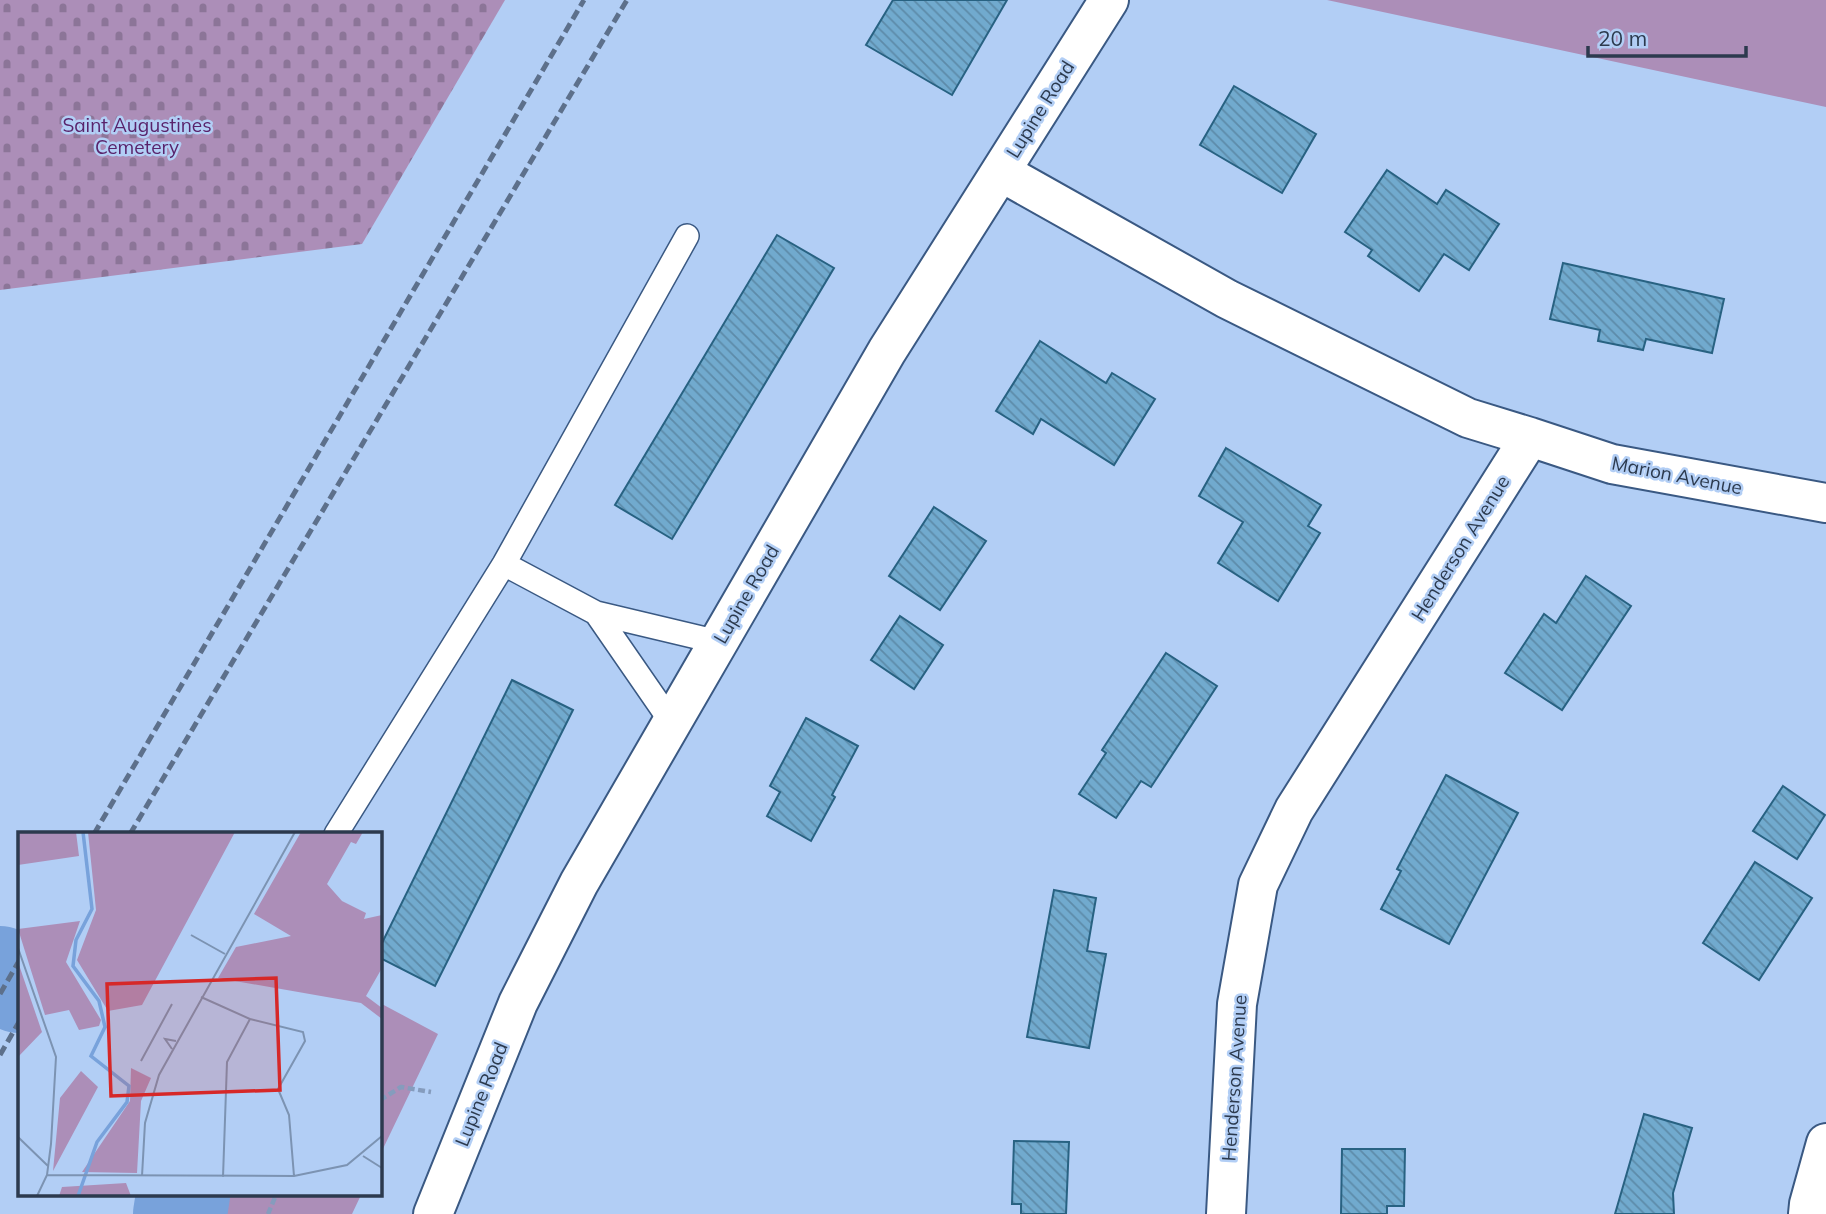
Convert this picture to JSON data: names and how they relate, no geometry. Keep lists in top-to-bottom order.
{
  "streets": {
    "street": ["Lupine Road", "Marion Avenue", "Henderson Avenue"]
  },
  "crossings": [
    ["Marion Avenue", "Henderson Avenue"]
  ],
  "parks": ["Saint Augustines Cemetery"],
  "scale_bar": "20 m"
}
